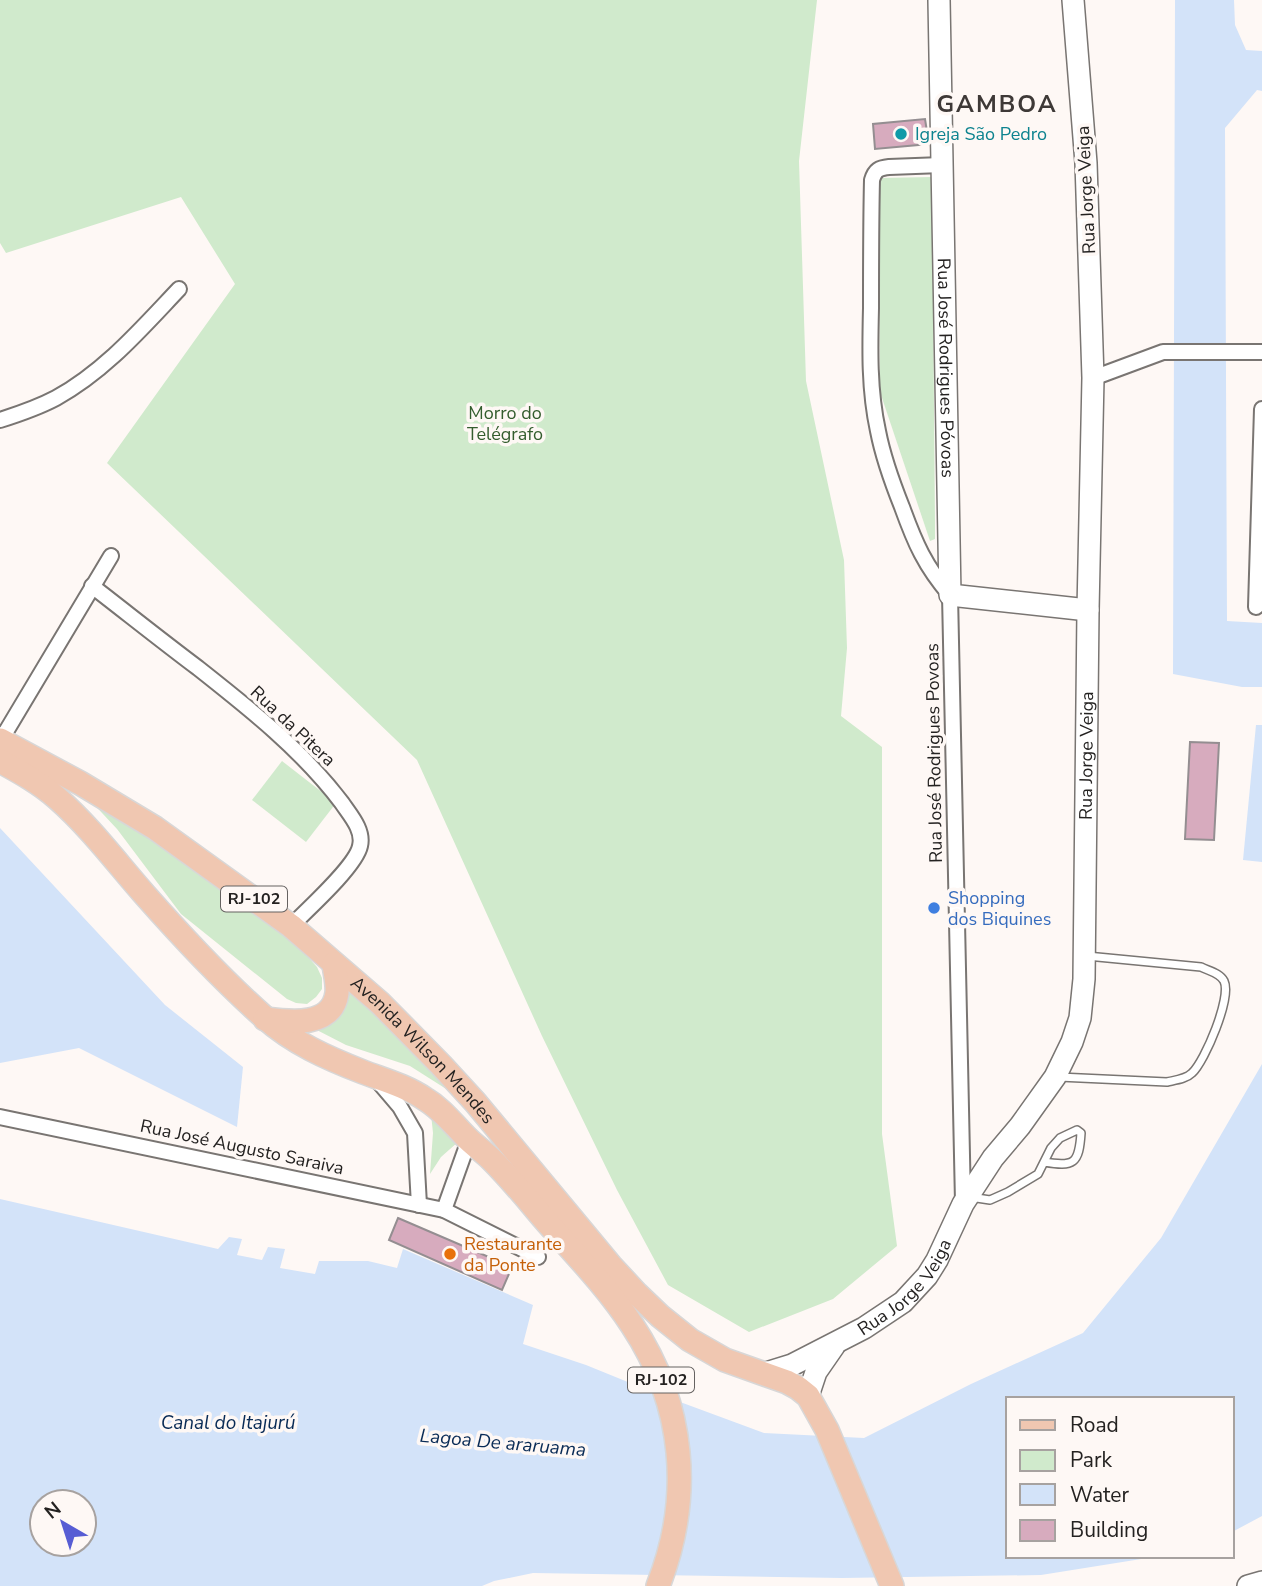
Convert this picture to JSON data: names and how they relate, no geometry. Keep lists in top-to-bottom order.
{
  "streets": {
    "main road": [
      "Rua Jorge Veiga",
      "Rua José Rodrigues Póvoas",
      "RJ-102",
      "Avenida Wilson Mendes"
    ],
    "street": ["Rua da Pitera", "Rua José Rodrigues Povoas", "Rua José Augusto Saraiva"]
  },
  "crossings": [
    ["Rua Jorge Veiga", "Rua José Rodrigues Povoas"],
    ["Rua Jorge Veiga", "Avenida Wilson Mendes"],
    ["Rua José Rodrigues Póvoas", "Rua José Rodrigues Povoas"],
    ["Rua da Pitera", "Avenida Wilson Mendes"]
  ],
  "districts": ["GAMBOA"],
  "water": ["Canal do Itajurú", "Lagoa De araruama"],
  "parks": ["Morro do Telégrafo"],
  "places": ["Igreja São Pedro", "Shopping dos Biquines", "Restaurante da Ponte"],
  "legend": [
    "Road",
    "Park",
    "Water",
    "Building"
  ],
  "north": "top left"
}
